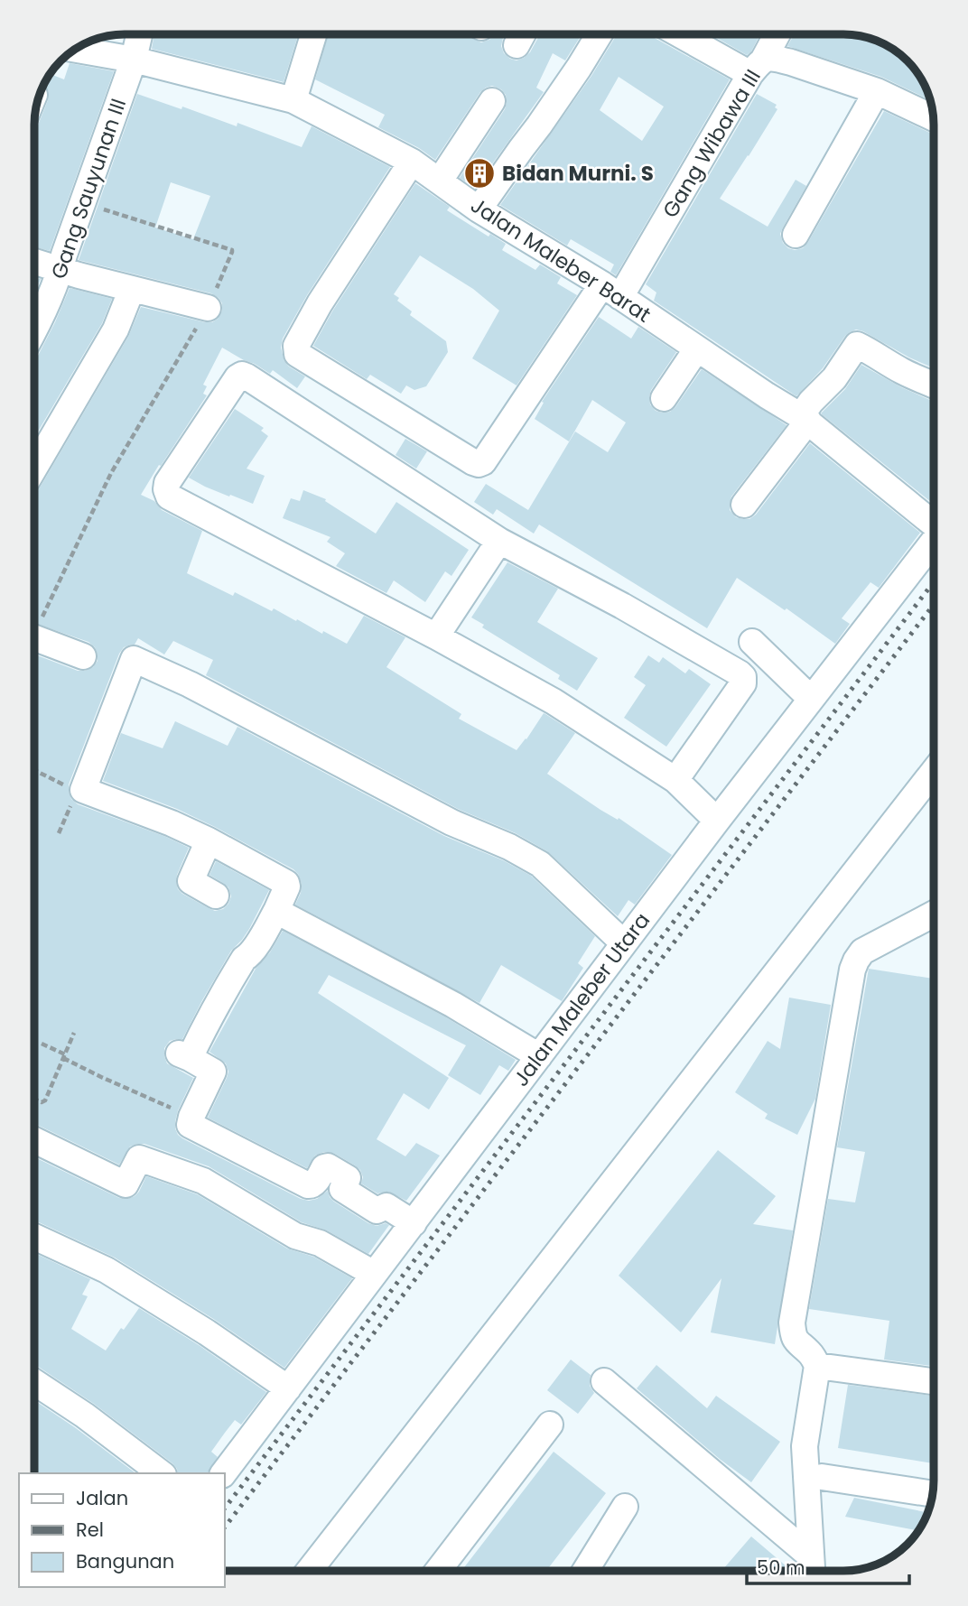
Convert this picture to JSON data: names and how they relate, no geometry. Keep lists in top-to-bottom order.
{
  "streets": {
    "street": [
      "Gang Wibawa III",
      "Gang Sauyunan III",
      "Jalan Maleber Barat",
      "Jalan Maleber Utara"
    ]
  },
  "crossings": [
    ["Gang Wibawa III", "Jalan Maleber Barat"],
    ["Gang Sauyunan III", "Jalan Maleber Barat"]
  ],
  "places": {
    "building": ["Bidan Murni. S"]
  },
  "legend": ["Jalan", "Rel", "Bangunan"],
  "scale_bar": "50 m"
}
